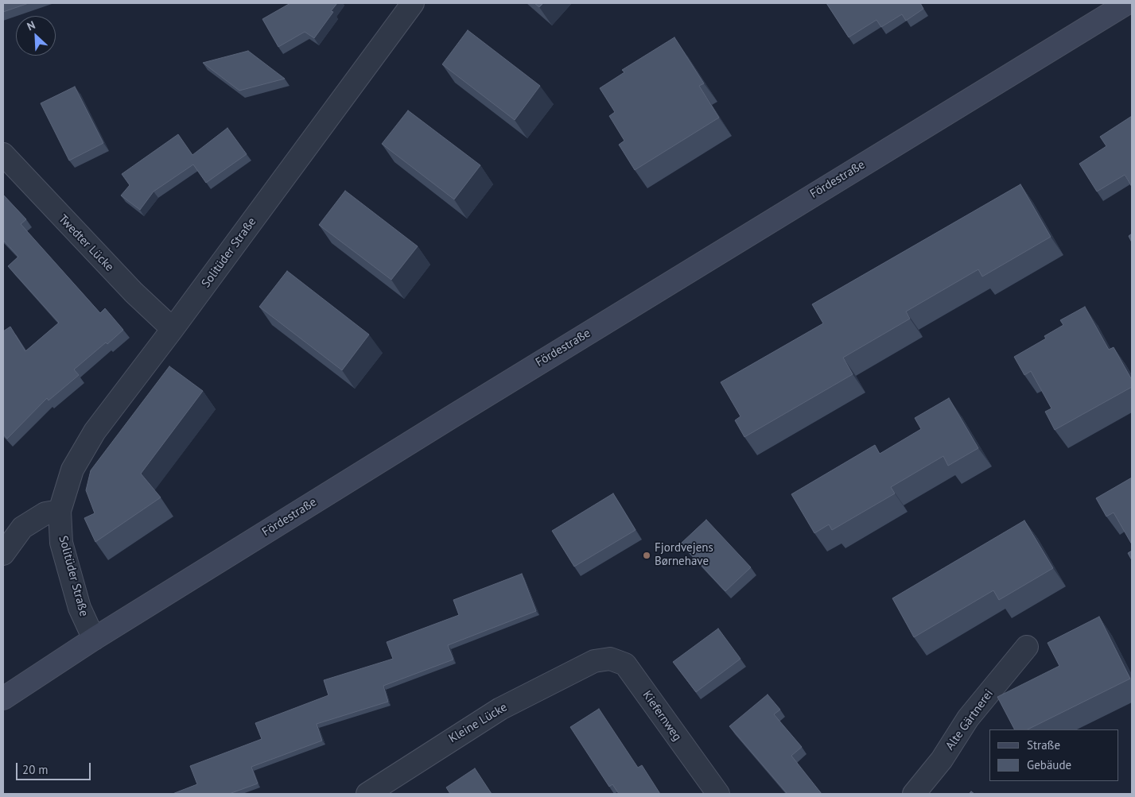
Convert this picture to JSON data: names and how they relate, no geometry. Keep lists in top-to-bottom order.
{
  "streets": {
    "main road": ["Fördestraße"],
    "street": [
      "Twedter Lücke",
      "Solitüder Straße",
      "Kiefernweg",
      "Alte Gärtnerei",
      "Kleine Lücke"
    ]
  },
  "crossings": [
    ["Fördestraße", "Solitüder Straße"],
    ["Twedter Lücke", "Solitüder Straße"],
    ["Kiefernweg", "Kleine Lücke"]
  ],
  "places": ["Fjordvejens Børnehave"],
  "legend": ["Straße", "Gebäude"],
  "scale_bar": "20 m",
  "north": "top left"
}
